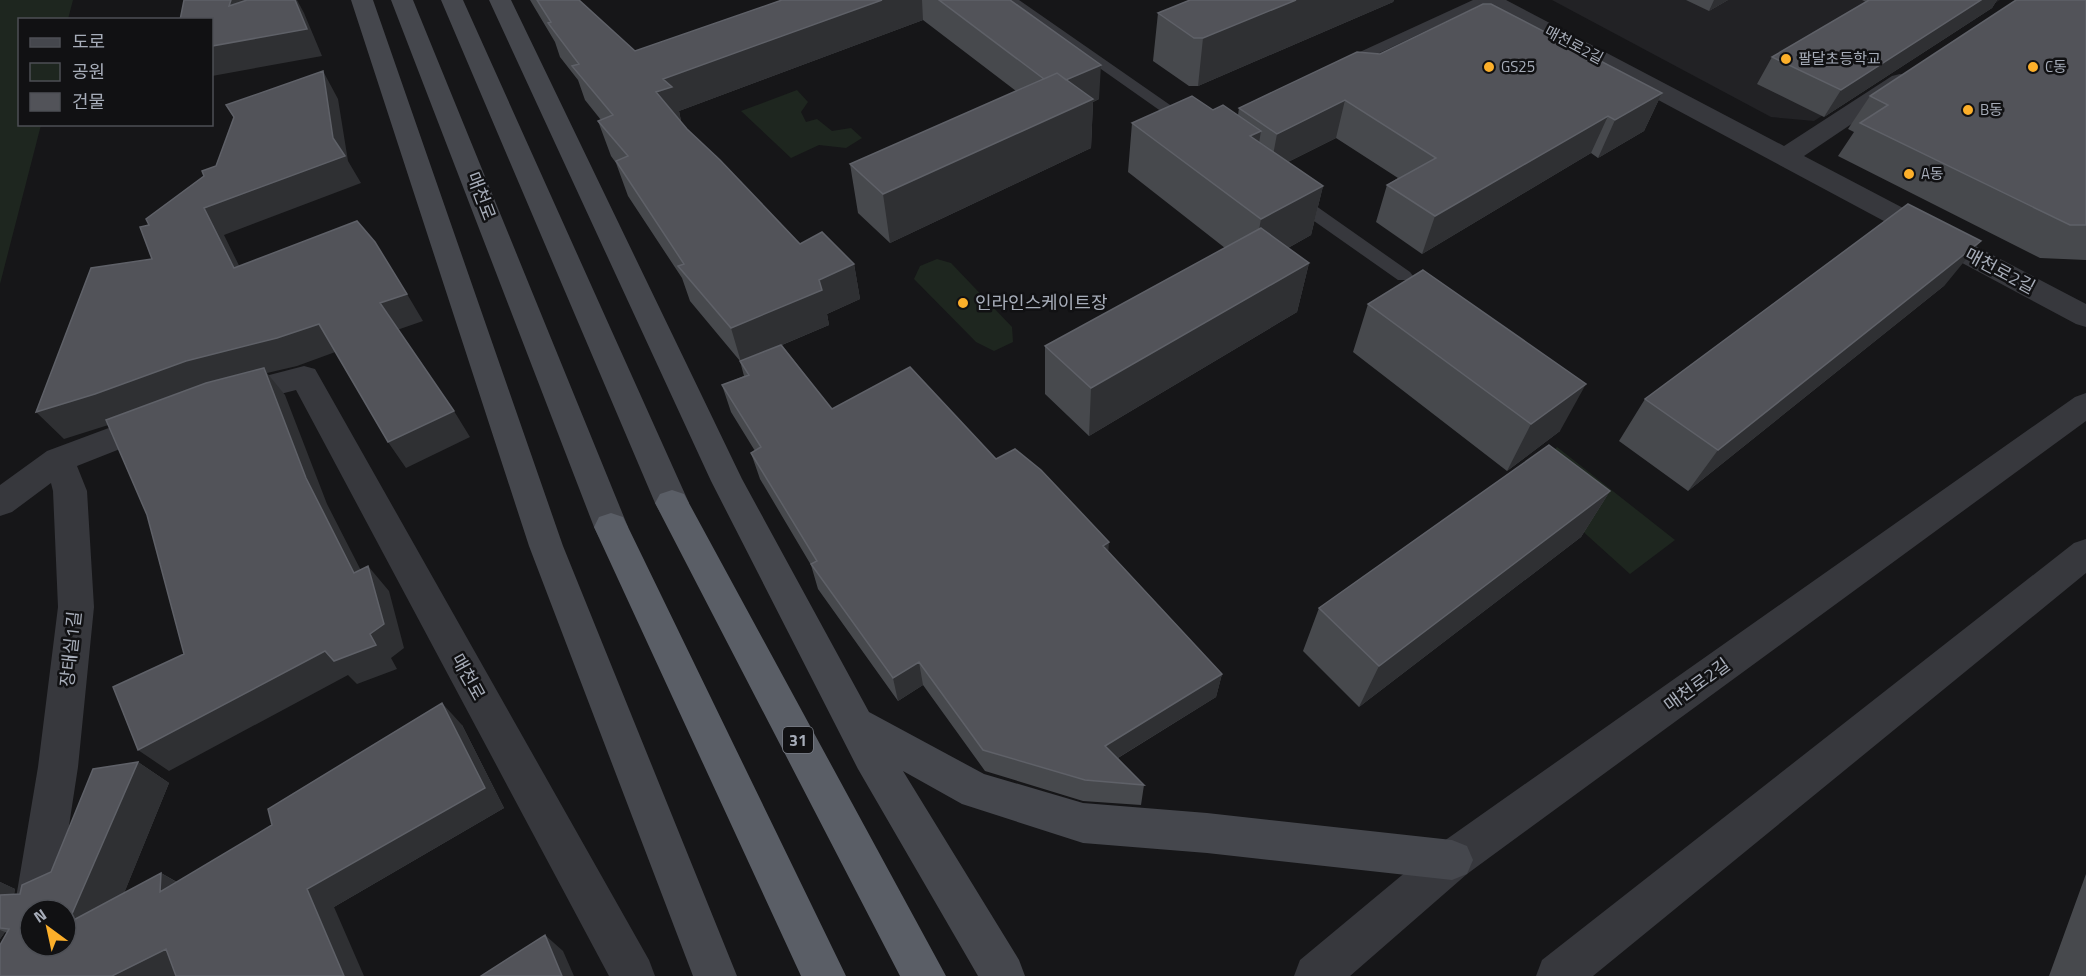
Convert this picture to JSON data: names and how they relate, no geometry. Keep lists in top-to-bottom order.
{
  "streets": {
    "highway": ["31"],
    "main road": ["매천로"],
    "street": ["매천로2길", "장태실1길"]
  },
  "crossings": [
    ["매천로", "장태실1길"]
  ],
  "places": [
    "팔달초등학교",
    "GS25",
    "C동",
    "B동",
    "A동",
    "인라인스케이트장"
  ],
  "legend": ["도로", "공원", "건물"],
  "north": "top left"
}
